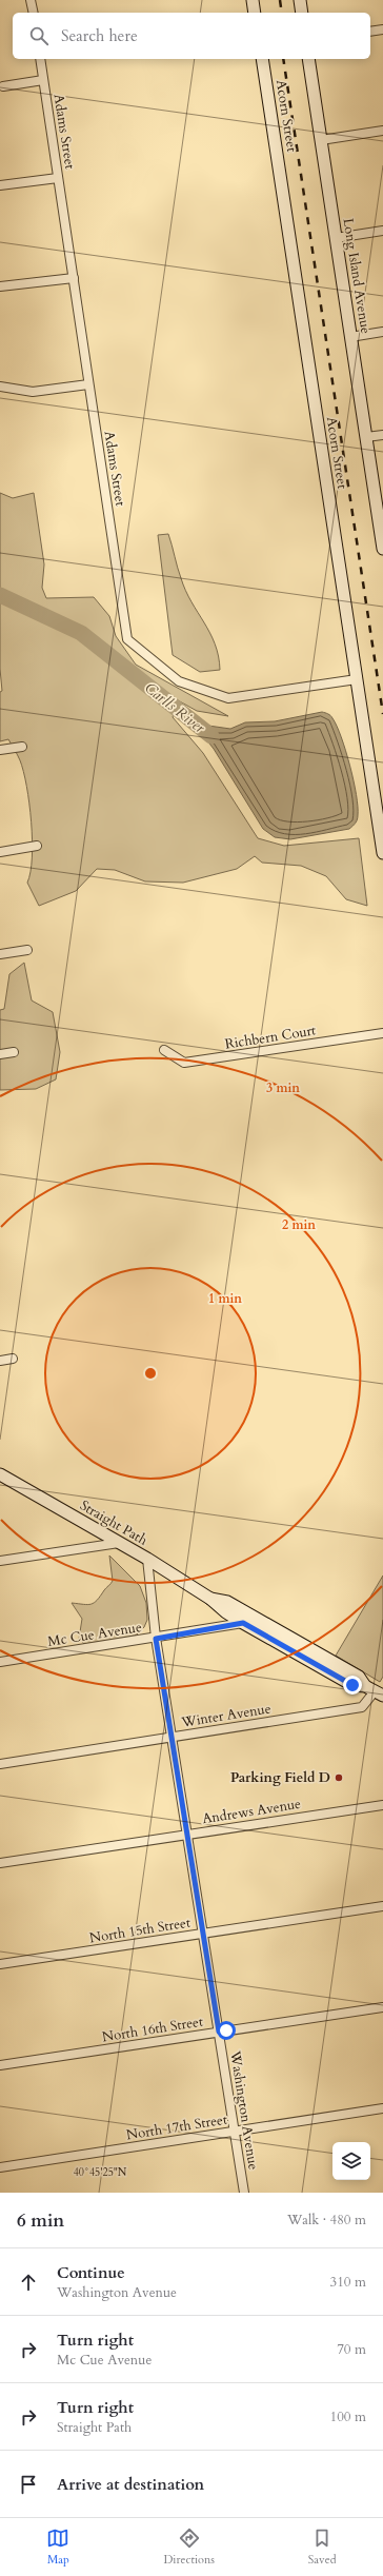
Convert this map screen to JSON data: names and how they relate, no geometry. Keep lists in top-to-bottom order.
{
  "streets": {
    "street": [
      "Acorn Street",
      "Adams Street",
      "Long Island Avenue",
      "Richbern Court",
      "Straight Path",
      "Mc Cue Avenue",
      "Winter Avenue",
      "Andrews Avenue",
      "North 15th Street",
      "North 16th Street",
      "Washington Avenue",
      "North 17th Street"
    ]
  },
  "crossings": [
    ["Acorn Street", "Adams Street"],
    ["Straight Path", "Mc Cue Avenue"],
    ["Straight Path", "Winter Avenue"],
    ["Straight Path", "Washington Avenue"],
    ["Mc Cue Avenue", "Washington Avenue"],
    ["Winter Avenue", "Washington Avenue"],
    ["Andrews Avenue", "Washington Avenue"],
    ["North 15th Street", "Washington Avenue"],
    ["North 16th Street", "Washington Avenue"],
    ["Washington Avenue", "North 17th Street"]
  ],
  "water": ["Carlls River"],
  "places": ["Parking Field D"],
  "page": {
    "search": "Search here",
    "heading": ["6 min", "Walk · 480 m"],
    "list": [
      ["Continue", "Washington Avenue", "310 m"],
      ["Turn right", "Mc Cue Avenue", "70 m"],
      ["Turn right", "Straight Path", "100 m"],
      "Arrive at destination"
    ],
    "nav": ["Map", "Directions", "Saved"]
  },
  "coordinates": ["40°45'25\"N"],
  "rings": ["3 min", "2 min", "1 min"]
}
